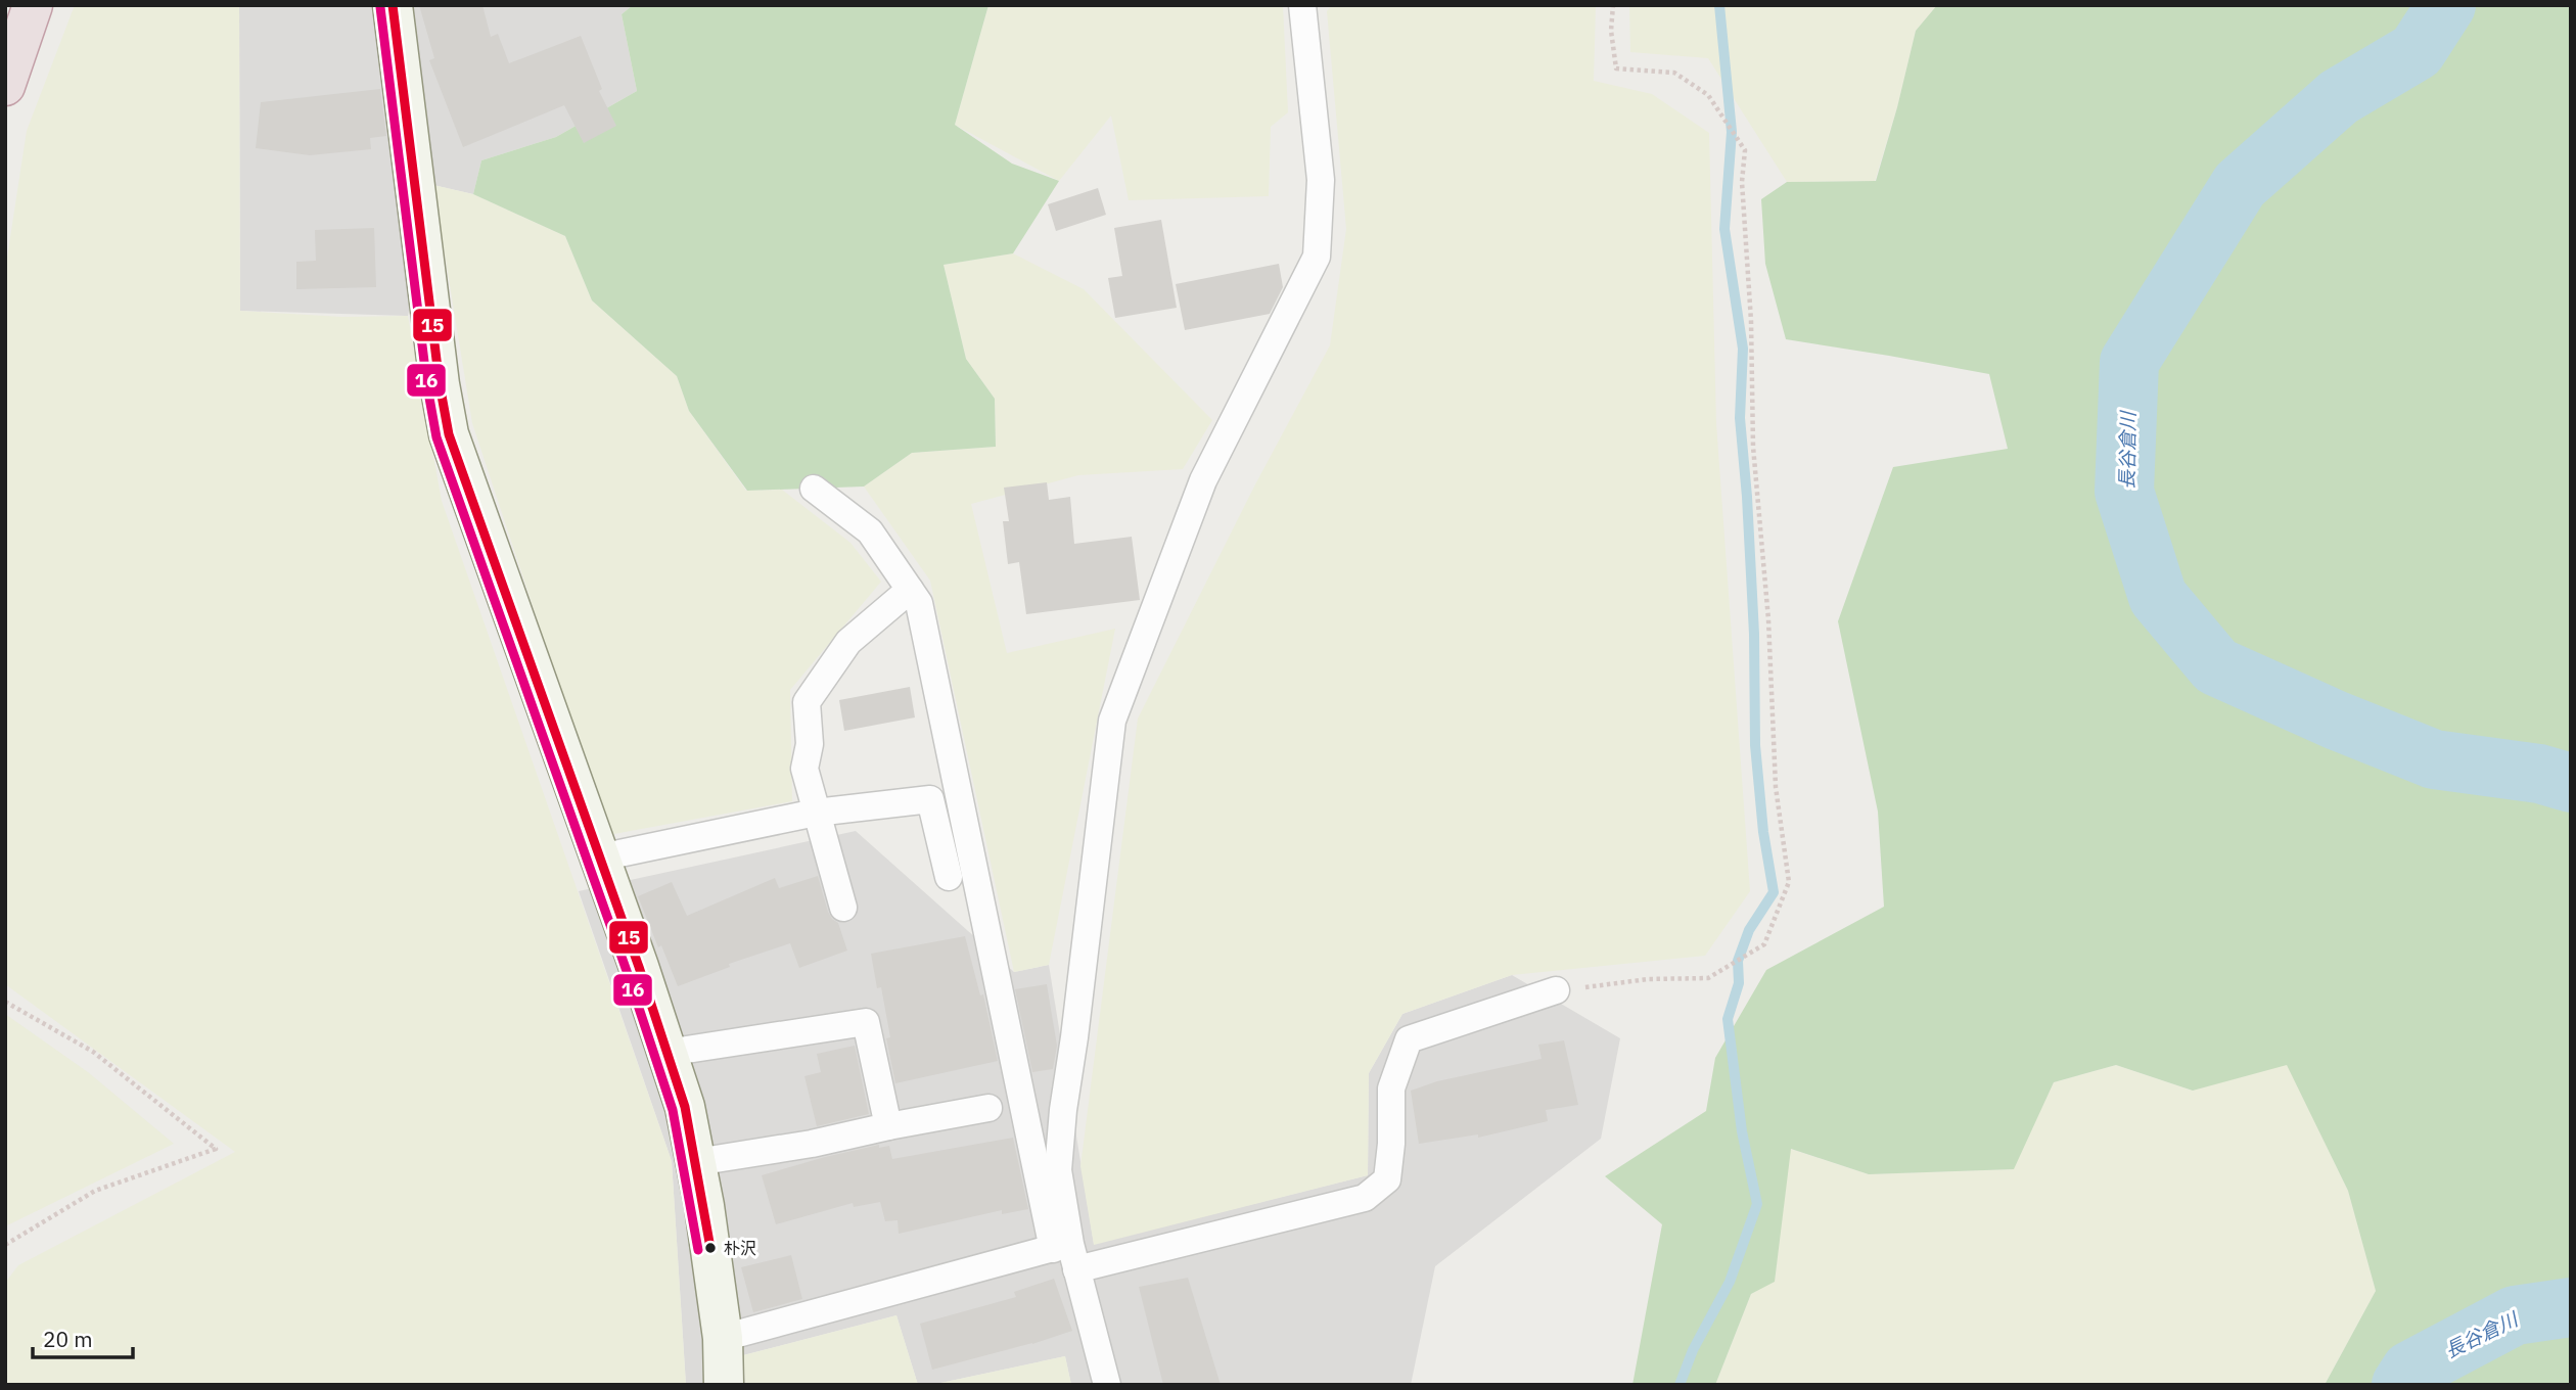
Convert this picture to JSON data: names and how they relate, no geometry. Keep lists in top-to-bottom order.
{
  "water": ["長谷倉川"],
  "places": ["朴沢"],
  "lines": ["transit line 15", "transit line 16"],
  "scale_bar": "20 m"
}
